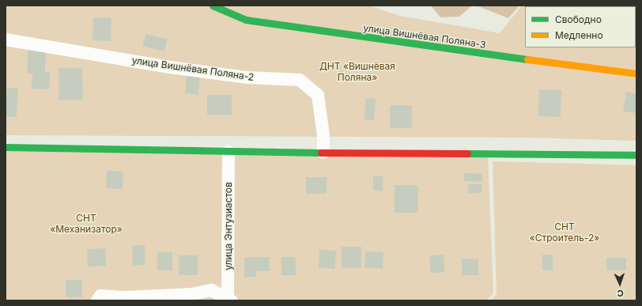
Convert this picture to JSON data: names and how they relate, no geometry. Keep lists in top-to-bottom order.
{
  "streets": {
    "main road": ["улица Вишнёвая Поляна-3"],
    "street": ["улица Вишнёвая Поляна-2", "улица Энтузиастов"]
  },
  "parks": ["ДНТ «Вишнёвая Поляна»", "СНТ «Механизатор»", "СНТ «Строитель-2»"],
  "legend": ["Свободно", "Медленно"],
  "north": "bottom"
}
